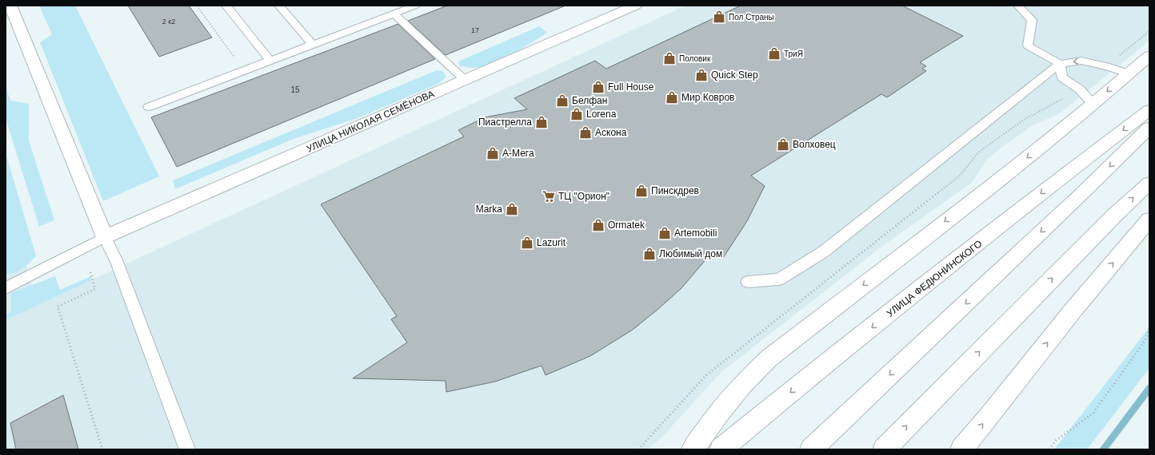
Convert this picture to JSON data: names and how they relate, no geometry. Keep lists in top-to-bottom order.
{
  "streets": {
    "main road": ["УЛИЦА НИКОЛАЯ СЕМЁНОВА", "УЛИЦА ФЕДЮНИНСКОГО"]
  },
  "places": {
    "shop": [
      "Пол Страны",
      "ТриЯ",
      "Половик",
      "Quick Step",
      "Full House",
      "Мир Ковров",
      "Белфан",
      "Lorena",
      "Пиастрелла",
      "Аскона",
      "Волховец",
      "А-Мега",
      "Пинскдрев",
      "Marka",
      "Ormatek",
      "Artemobili",
      "Lazurit",
      "Любимый дом"
    ],
    "supermarket": ["ТЦ \"Орион\""]
  },
  "house_numbers": ["2 к2", "17", "15"]
}
